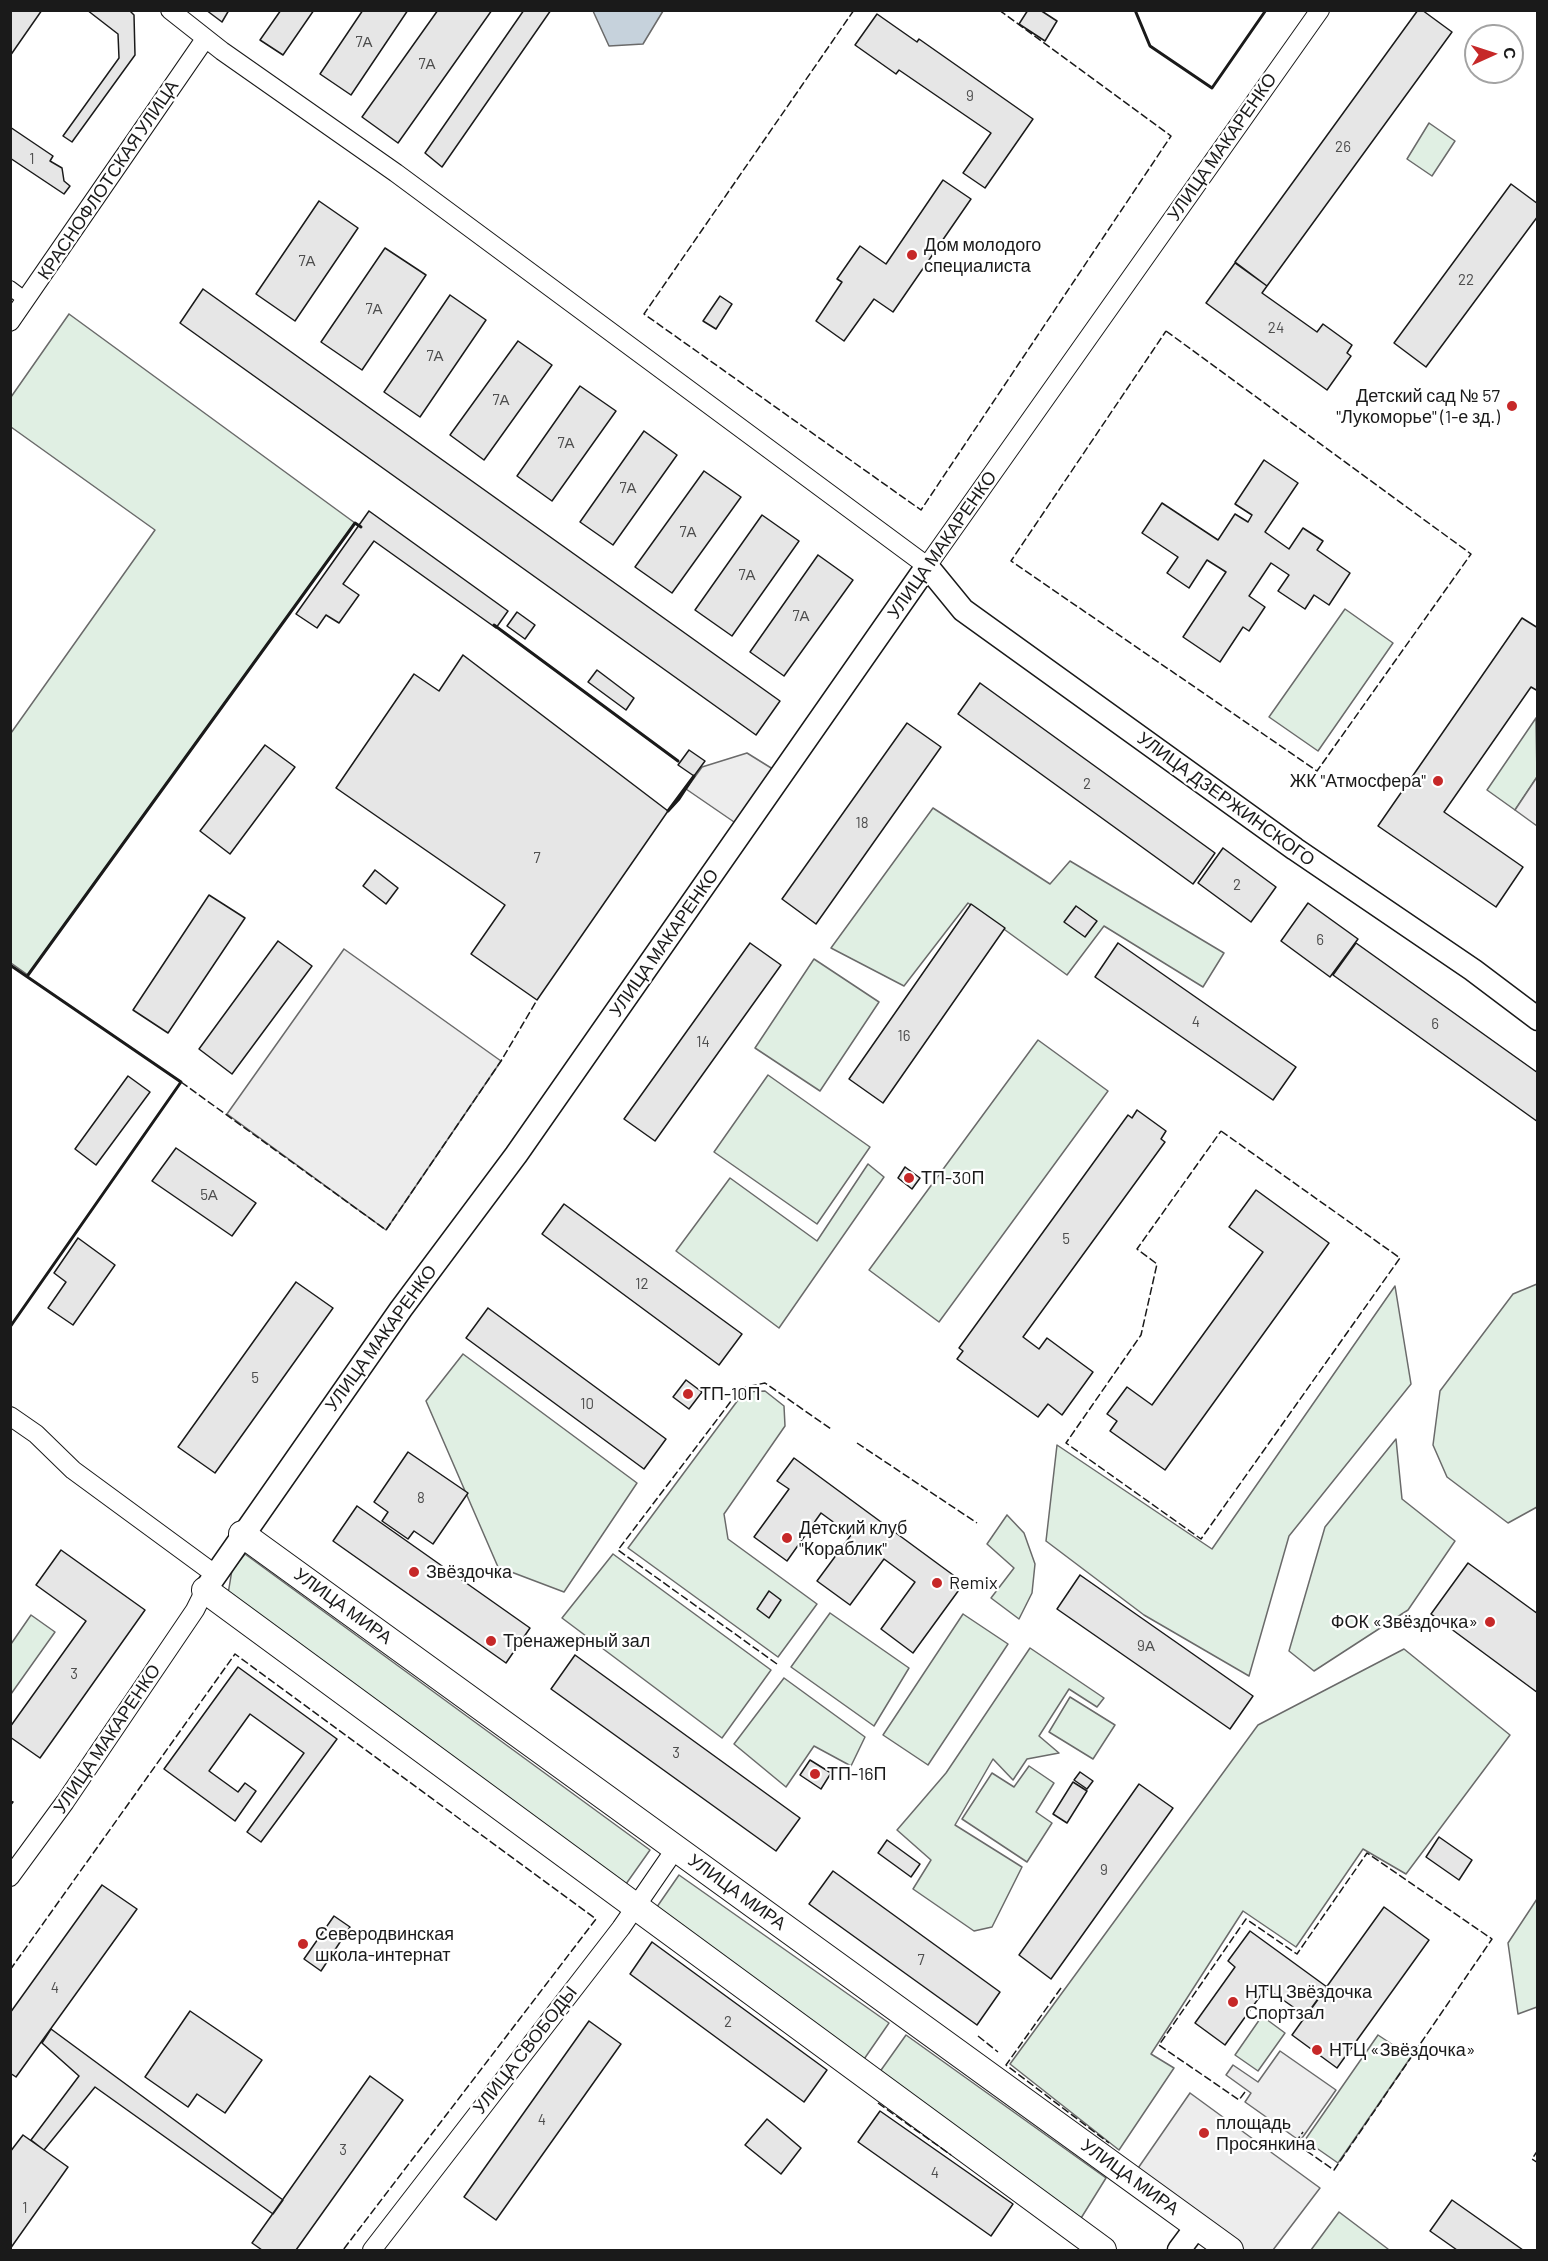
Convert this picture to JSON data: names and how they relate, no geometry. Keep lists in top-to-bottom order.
{
  "streets": {
    "main road": ["УЛИЦА МИРА"],
    "street": [
      "УЛИЦА МАКАРЕНКО",
      "КРАСНОФЛОТСКАЯ УЛИЦА",
      "УЛИЦА ДЗЕРЖИНСКОГО",
      "УЛИЦА СВОБОДЫ"
    ]
  },
  "crossings": [
    ["УЛИЦА МАКАРЕНКО", "УЛИЦА ДЗЕРЖИНСКОГО"],
    ["УЛИЦА МАКАРЕНКО", "УЛИЦА МИРА"],
    ["УЛИЦА МИРА", "УЛИЦА СВОБОДЫ"]
  ],
  "places": [
    "Дом молодого специалиста",
    "Детский сад № 57 \"Лукоморье\" (1-е зд.)",
    "ЖК \"Атмосфера\"",
    "ТП-30П",
    "ТП-10П",
    "Детский клуб \"Кораблик\"",
    "Звёздочка",
    "Remix",
    "ФОК «Звёздочка»",
    "Тренажерный зал",
    "ТП-16П",
    "Северодвинская школа-интернат",
    "НТЦ Звёздочка Спортзал",
    "НТЦ «Звёздочка»",
    "площадь Просянкина"
  ],
  "house_numbers": [
    "7А",
    "7А",
    "9",
    "26",
    "1",
    "7А",
    "22",
    "7А",
    "24",
    "7А",
    "7А",
    "7А",
    "7А",
    "7А",
    "7А",
    "7А",
    "2",
    "18",
    "7",
    "2",
    "6",
    "4",
    "6",
    "16",
    "14",
    "5А",
    "5",
    "12",
    "5",
    "10",
    "8",
    "9А",
    "3",
    "3",
    "9",
    "7",
    "4",
    "2",
    "4",
    "3",
    "4",
    "1"
  ],
  "north": "right"
}
